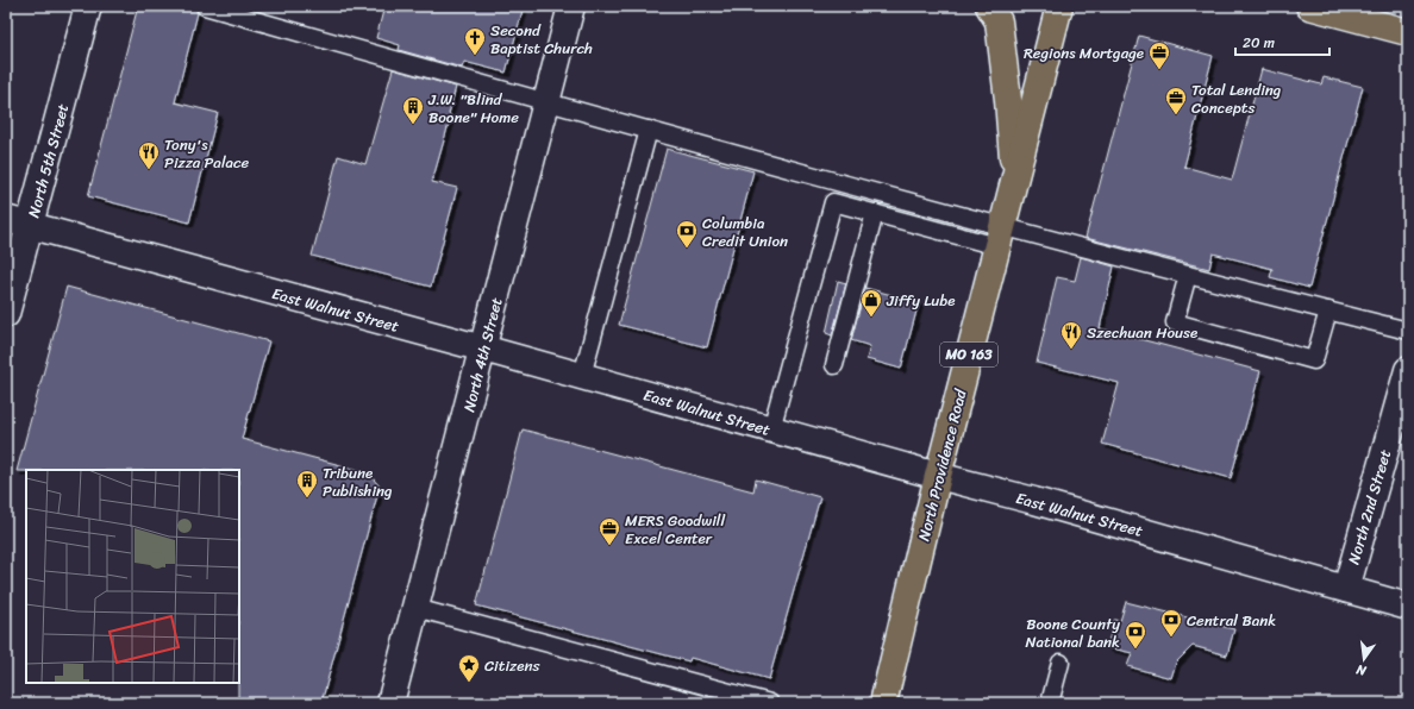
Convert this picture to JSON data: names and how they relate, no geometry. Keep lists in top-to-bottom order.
{
  "streets": {
    "main road": ["MO 163", "North Providence Road"],
    "street": [
      "North 5th Street",
      "East Walnut Street",
      "North 4th Street",
      "North 2nd Street"
    ]
  },
  "crossings": [
    ["North 5th Street", "East Walnut Street"],
    ["East Walnut Street", "North 4th Street"],
    ["East Walnut Street", "North Providence Road"],
    ["East Walnut Street", "North 2nd Street"]
  ],
  "places": {
    "church": ["Second Baptist Church"],
    "office": ["Regions Mortgage", "Total Lending Concepts", "MERS Goodwill Excel Center"],
    "building": ["J.W. \"Blind Boone\" Home", "Tribune Publishing"],
    "restaurant": ["Tony's Pizza Palace", "Szechuan House"],
    "bank": ["Columbia Credit Union", "Central Bank", "Boone County National bank"],
    "shop": ["Jiffy Lube"],
    "place": ["Citizens"]
  },
  "scale_bar": "20 m",
  "north": "bottom"
}
